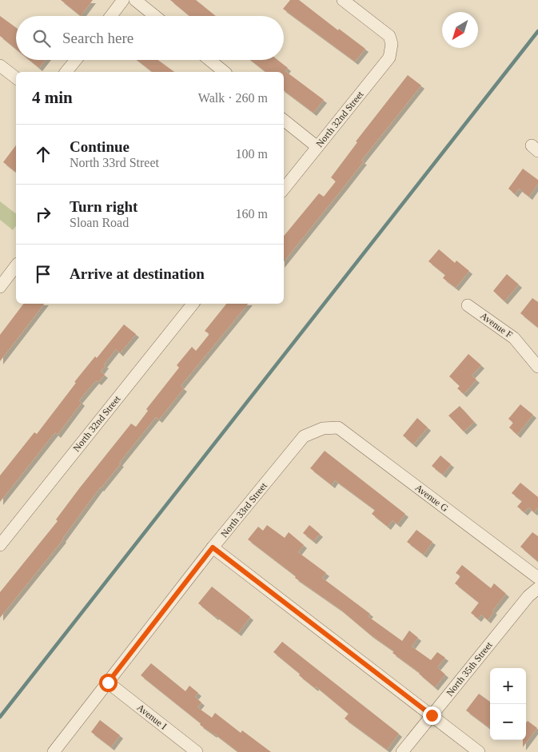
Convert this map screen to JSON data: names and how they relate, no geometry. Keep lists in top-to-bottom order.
{
  "streets": {
    "street": [
      "North 32nd Street",
      "Avenue F",
      "Avenue G",
      "North 33rd Street",
      "North 35th Street",
      "Avenue I"
    ]
  },
  "crossings": [
    ["Avenue G", "North 33rd Street"],
    ["North 33rd Street", "Avenue I"]
  ],
  "north": "bottom left",
  "page": {
    "search": "Search here",
    "heading": ["4 min", "Walk · 260 m"],
    "list": [
      ["Continue", "North 33rd Street", "100 m"],
      ["Turn right", "Sloan Road", "160 m"],
      "Arrive at destination"
    ],
    "map_buttons": ["+", "−"]
  }
}
